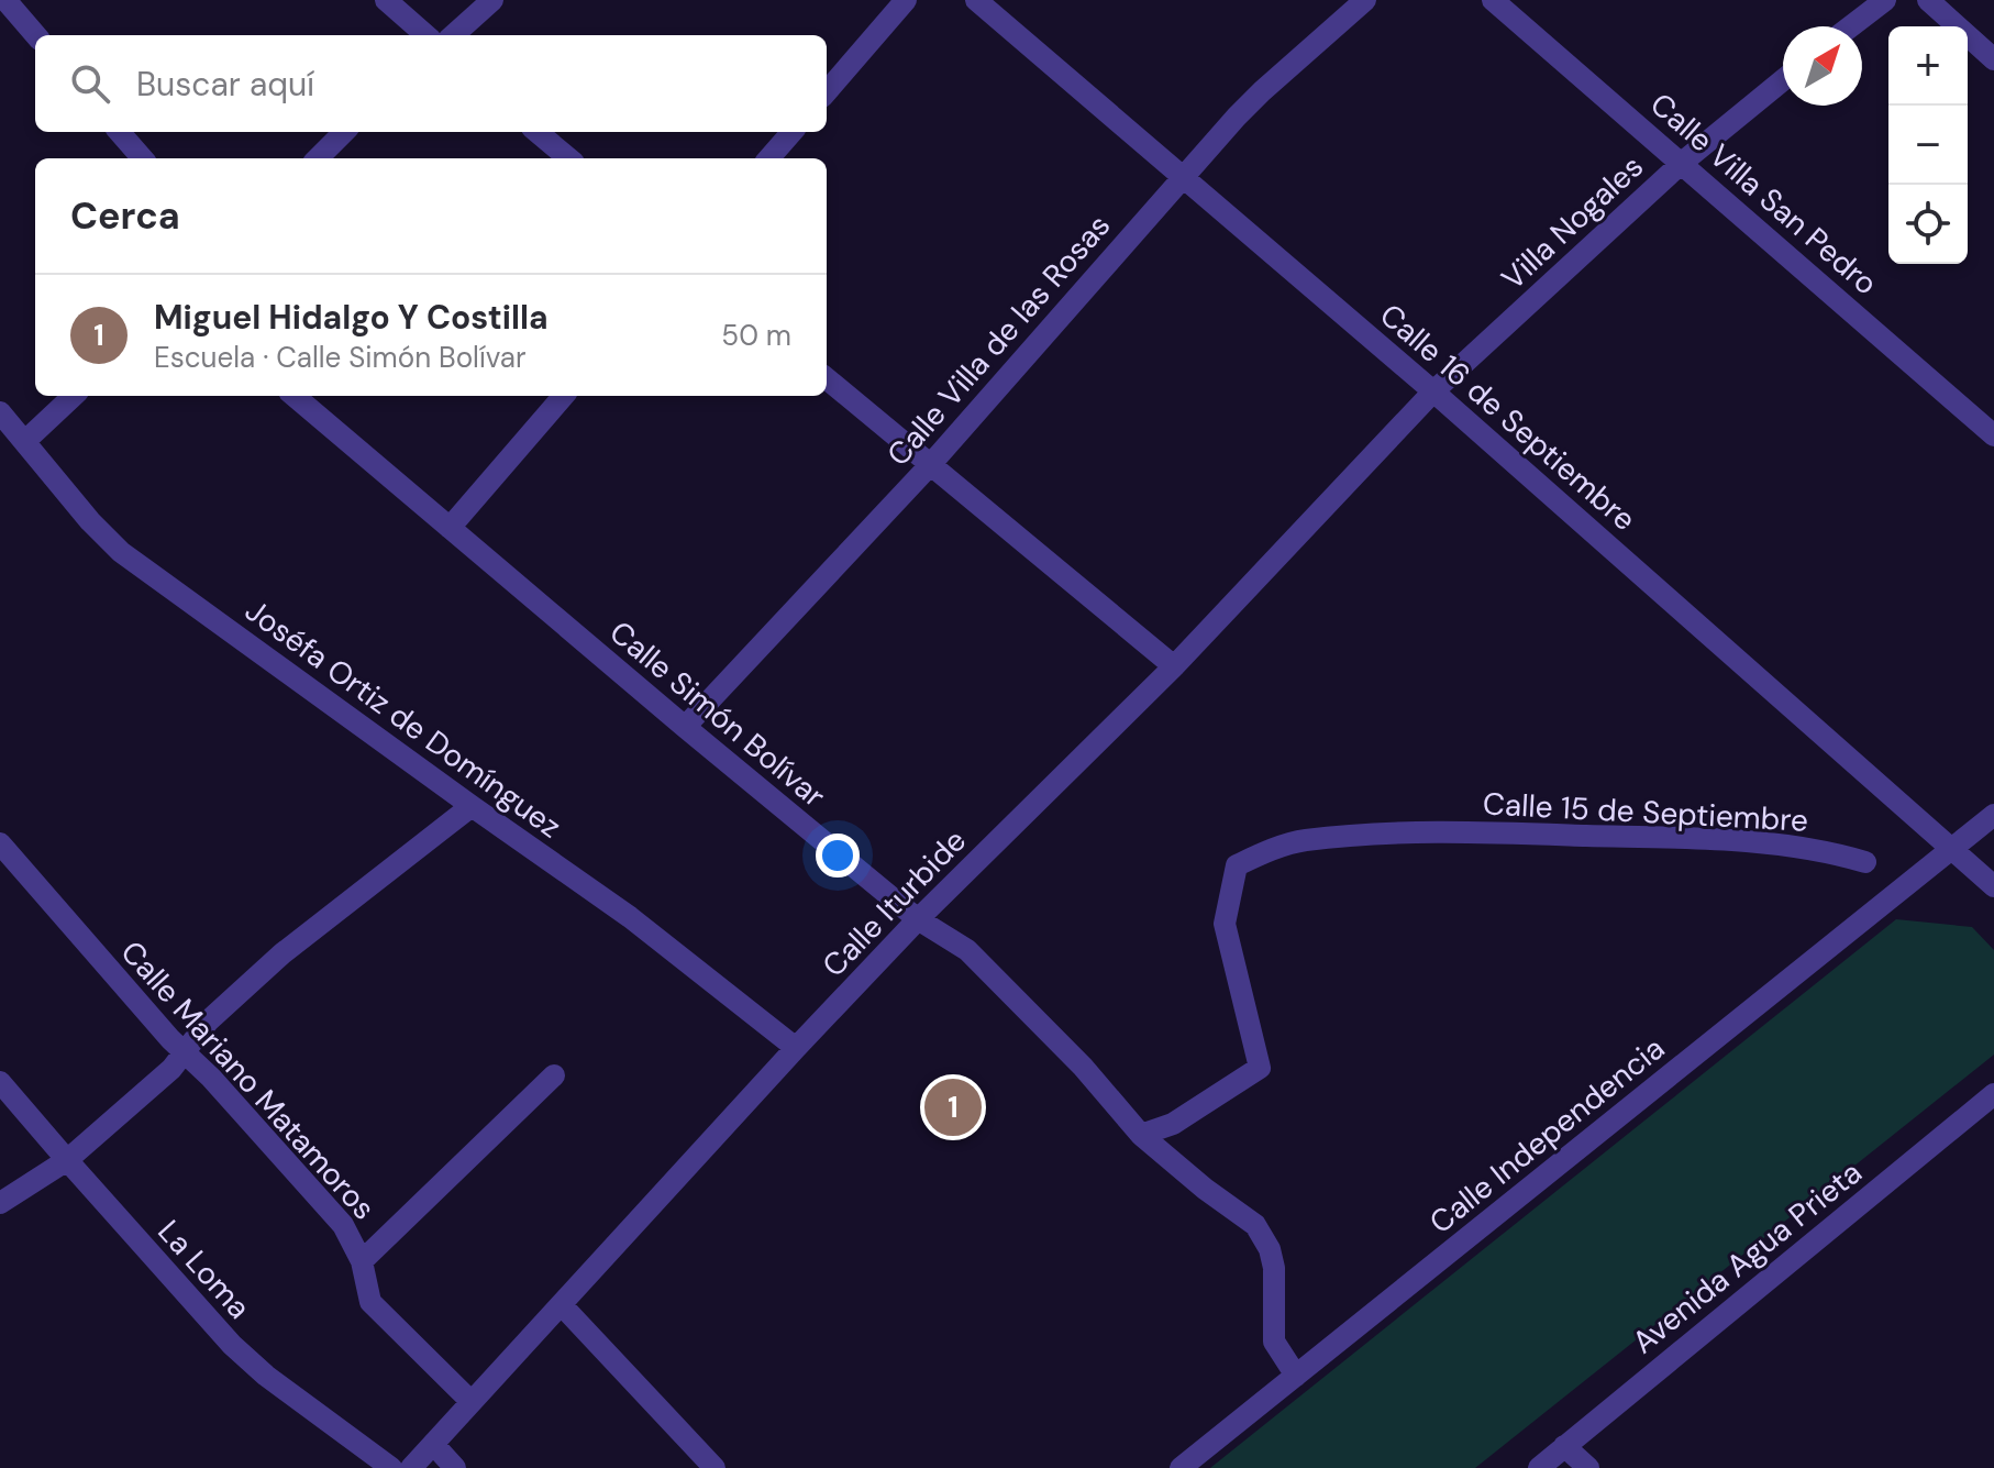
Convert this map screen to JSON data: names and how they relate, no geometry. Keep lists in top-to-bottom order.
{
  "streets": {
    "street": [
      "Calle Villa San Pedro",
      "Villa Nogales",
      "Calle Villa de las Rosas",
      "Calle 16 de Septiembre",
      "Calle Simón Bolívar",
      "Joséfa Ortiz de Domínguez",
      "Calle 15 de Septiembre",
      "Calle Iturbide",
      "Calle Mariano Matamoros",
      "Calle Independencia",
      "Avenida Agua Prieta",
      "La Loma"
    ]
  },
  "crossings": [
    ["Calle Villa San Pedro", "Villa Nogales"],
    ["Villa Nogales", "Calle 16 de Septiembre"],
    ["Villa Nogales", "Calle Iturbide"],
    ["Calle Villa de las Rosas", "Calle 16 de Septiembre"],
    ["Calle Villa de las Rosas", "Calle Simón Bolívar"],
    ["Calle 16 de Septiembre", "Calle Iturbide"],
    ["Calle 16 de Septiembre", "Calle Independencia"],
    ["Calle Simón Bolívar", "Calle 15 de Septiembre"],
    ["Calle Simón Bolívar", "Calle Iturbide"],
    ["Calle Simón Bolívar", "Calle Independencia"],
    ["Joséfa Ortiz de Domínguez", "Calle Iturbide"],
    ["Calle Iturbide", "Calle Mariano Matamoros"]
  ],
  "north": "top right",
  "page": {
    "map_buttons": ["+", "−"],
    "search": "Buscar aquí",
    "heading": "Cerca",
    "list": [
      {
        "mark": "1",
        "name": "Miguel Hidalgo Y Costilla",
        "note": "Escuela · Calle Simón Bolívar",
        "value": "50 m"
      }
    ],
    "pins": "1"
  }
}
